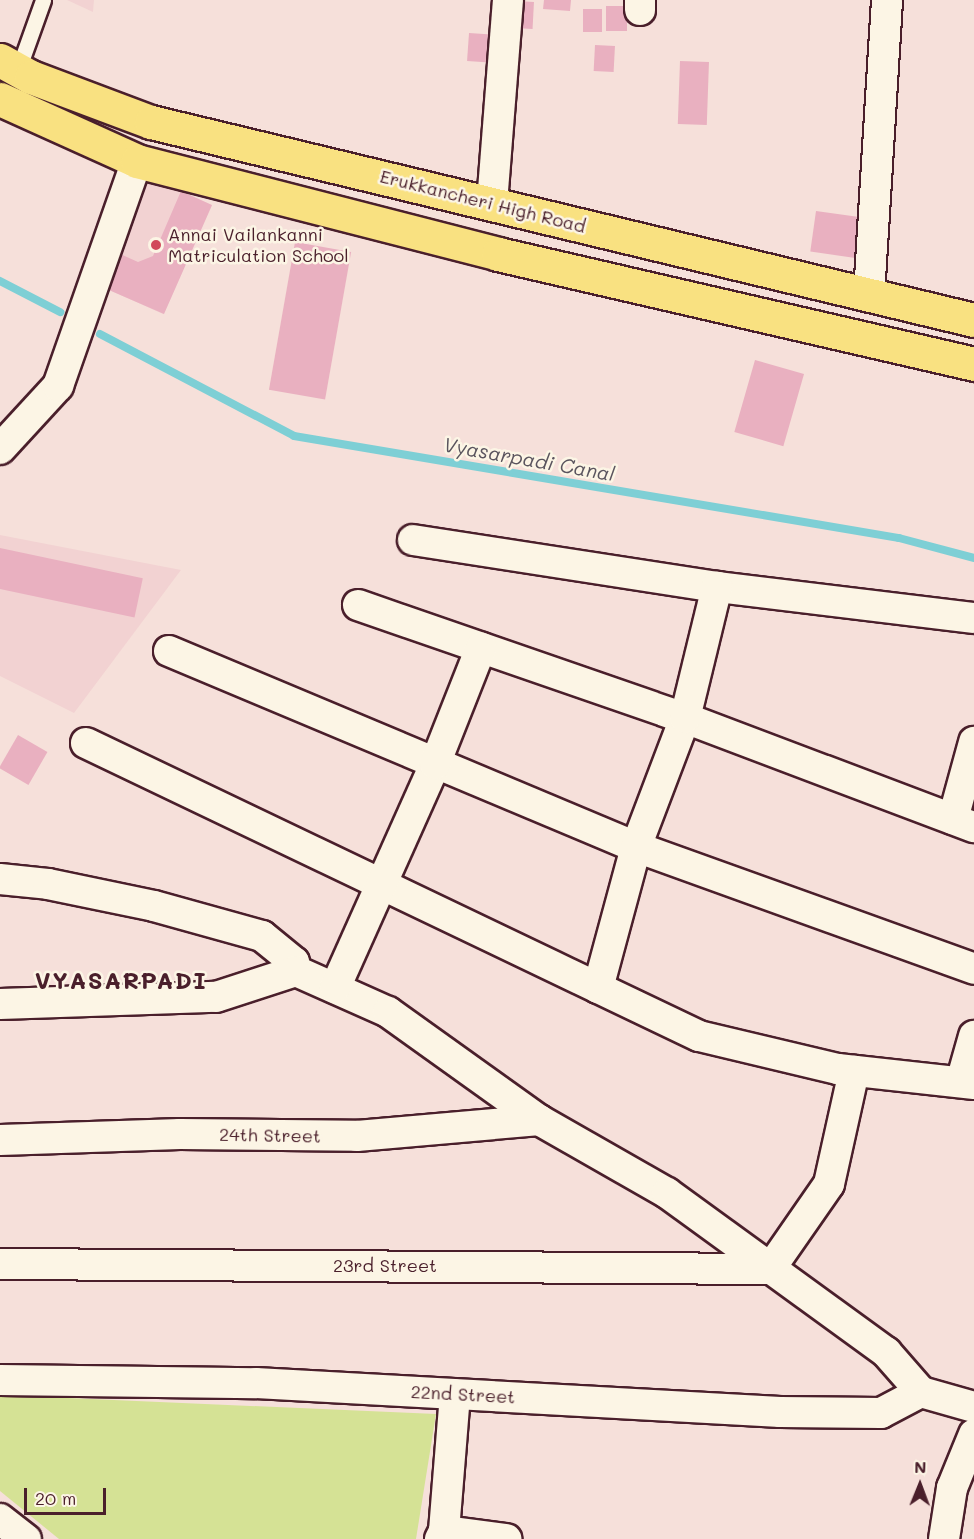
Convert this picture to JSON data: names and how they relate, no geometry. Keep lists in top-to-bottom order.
{
  "streets": {
    "main road": ["Erukkancheri High Road"],
    "street": ["24th Street", "23rd Street", "22nd Street"]
  },
  "districts": ["VYASARPADI"],
  "water": ["Vyasarpadi Canal"],
  "places": ["Annai Vailankanni Matriculation School"],
  "scale_bar": "20 m",
  "north": "top"
}
